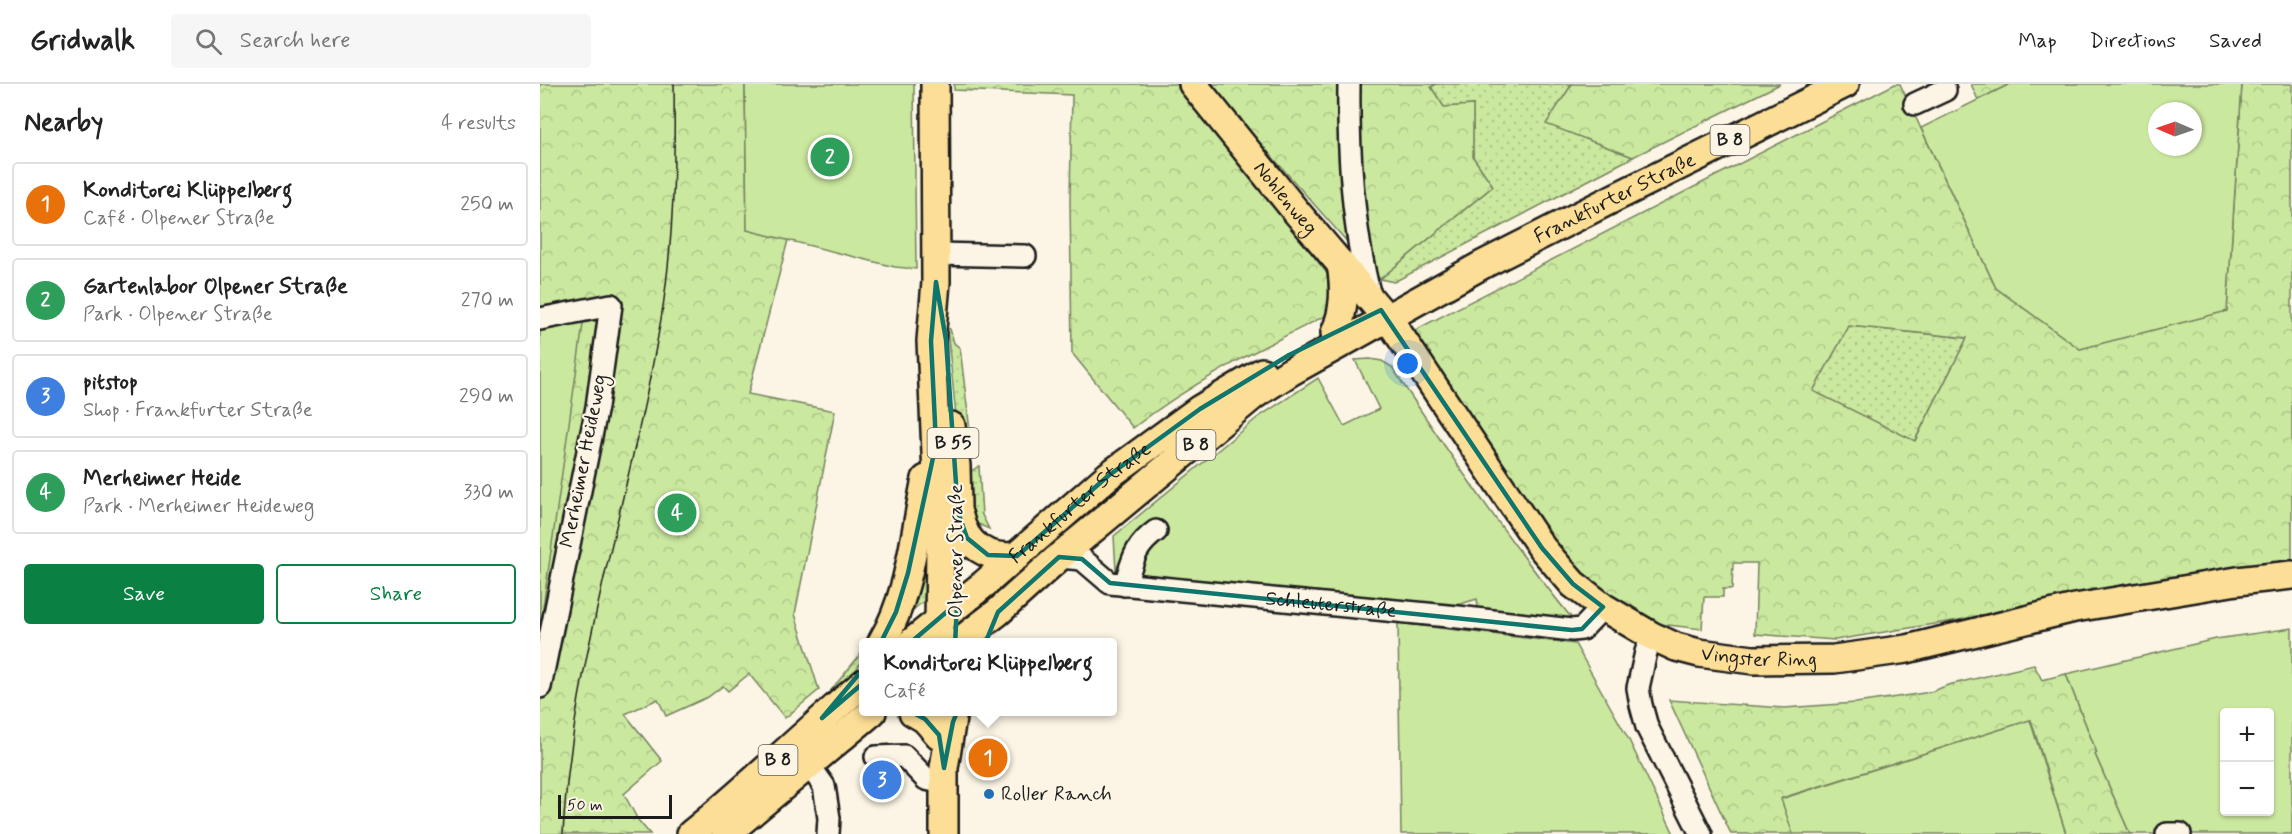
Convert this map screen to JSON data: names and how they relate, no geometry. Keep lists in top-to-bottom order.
{
  "streets": {
    "main road": [
      "B 8",
      "Nohlenweg",
      "Frankfurter Straße",
      "B 55",
      "Olpener Straße",
      "Vingster Ring"
    ],
    "street": ["Merheimer Heideweg", "Schleuterstraße"]
  },
  "crossings": [
    ["Nohlenweg", "Frankfurter Straße"],
    ["Nohlenweg", "Vingster Ring"],
    ["Frankfurter Straße", "Olpener Straße"],
    ["Frankfurter Straße", "Schleuterstraße"],
    ["Frankfurter Straße", "Vingster Ring"],
    ["Schleuterstraße", "Vingster Ring"]
  ],
  "places": ["Roller Ranch"],
  "scale_bar": "50 m",
  "north": "left",
  "page": {
    "header": "Gridwalk",
    "search": "Search here",
    "nav": ["Map", "Directions", "Saved"],
    "heading": ["Nearby", "4 results"],
    "pins": [
      "2",
      "4",
      "1",
      "3"
    ],
    "list": [
      {
        "mark": "1",
        "name": "Konditorei Klüppelberg",
        "note": "Café · Olpener Straße",
        "value": "250 m"
      },
      {
        "mark": "2",
        "name": "Gartenlabor Olpener Straße",
        "note": "Park · Olpener Straße",
        "value": "270 m"
      },
      {
        "mark": "3",
        "name": "pitstop",
        "note": "Shop · Frankfurter Straße",
        "value": "290 m"
      },
      {
        "mark": "4",
        "name": "Merheimer Heide",
        "note": "Park · Merheimer Heideweg",
        "value": "330 m"
      }
    ],
    "buttons": ["Save", "Share"],
    "popup": ["Konditorei Klüppelberg", "Café"],
    "map_buttons": ["+", "−"],
    "scale": "50 m"
  }
}
